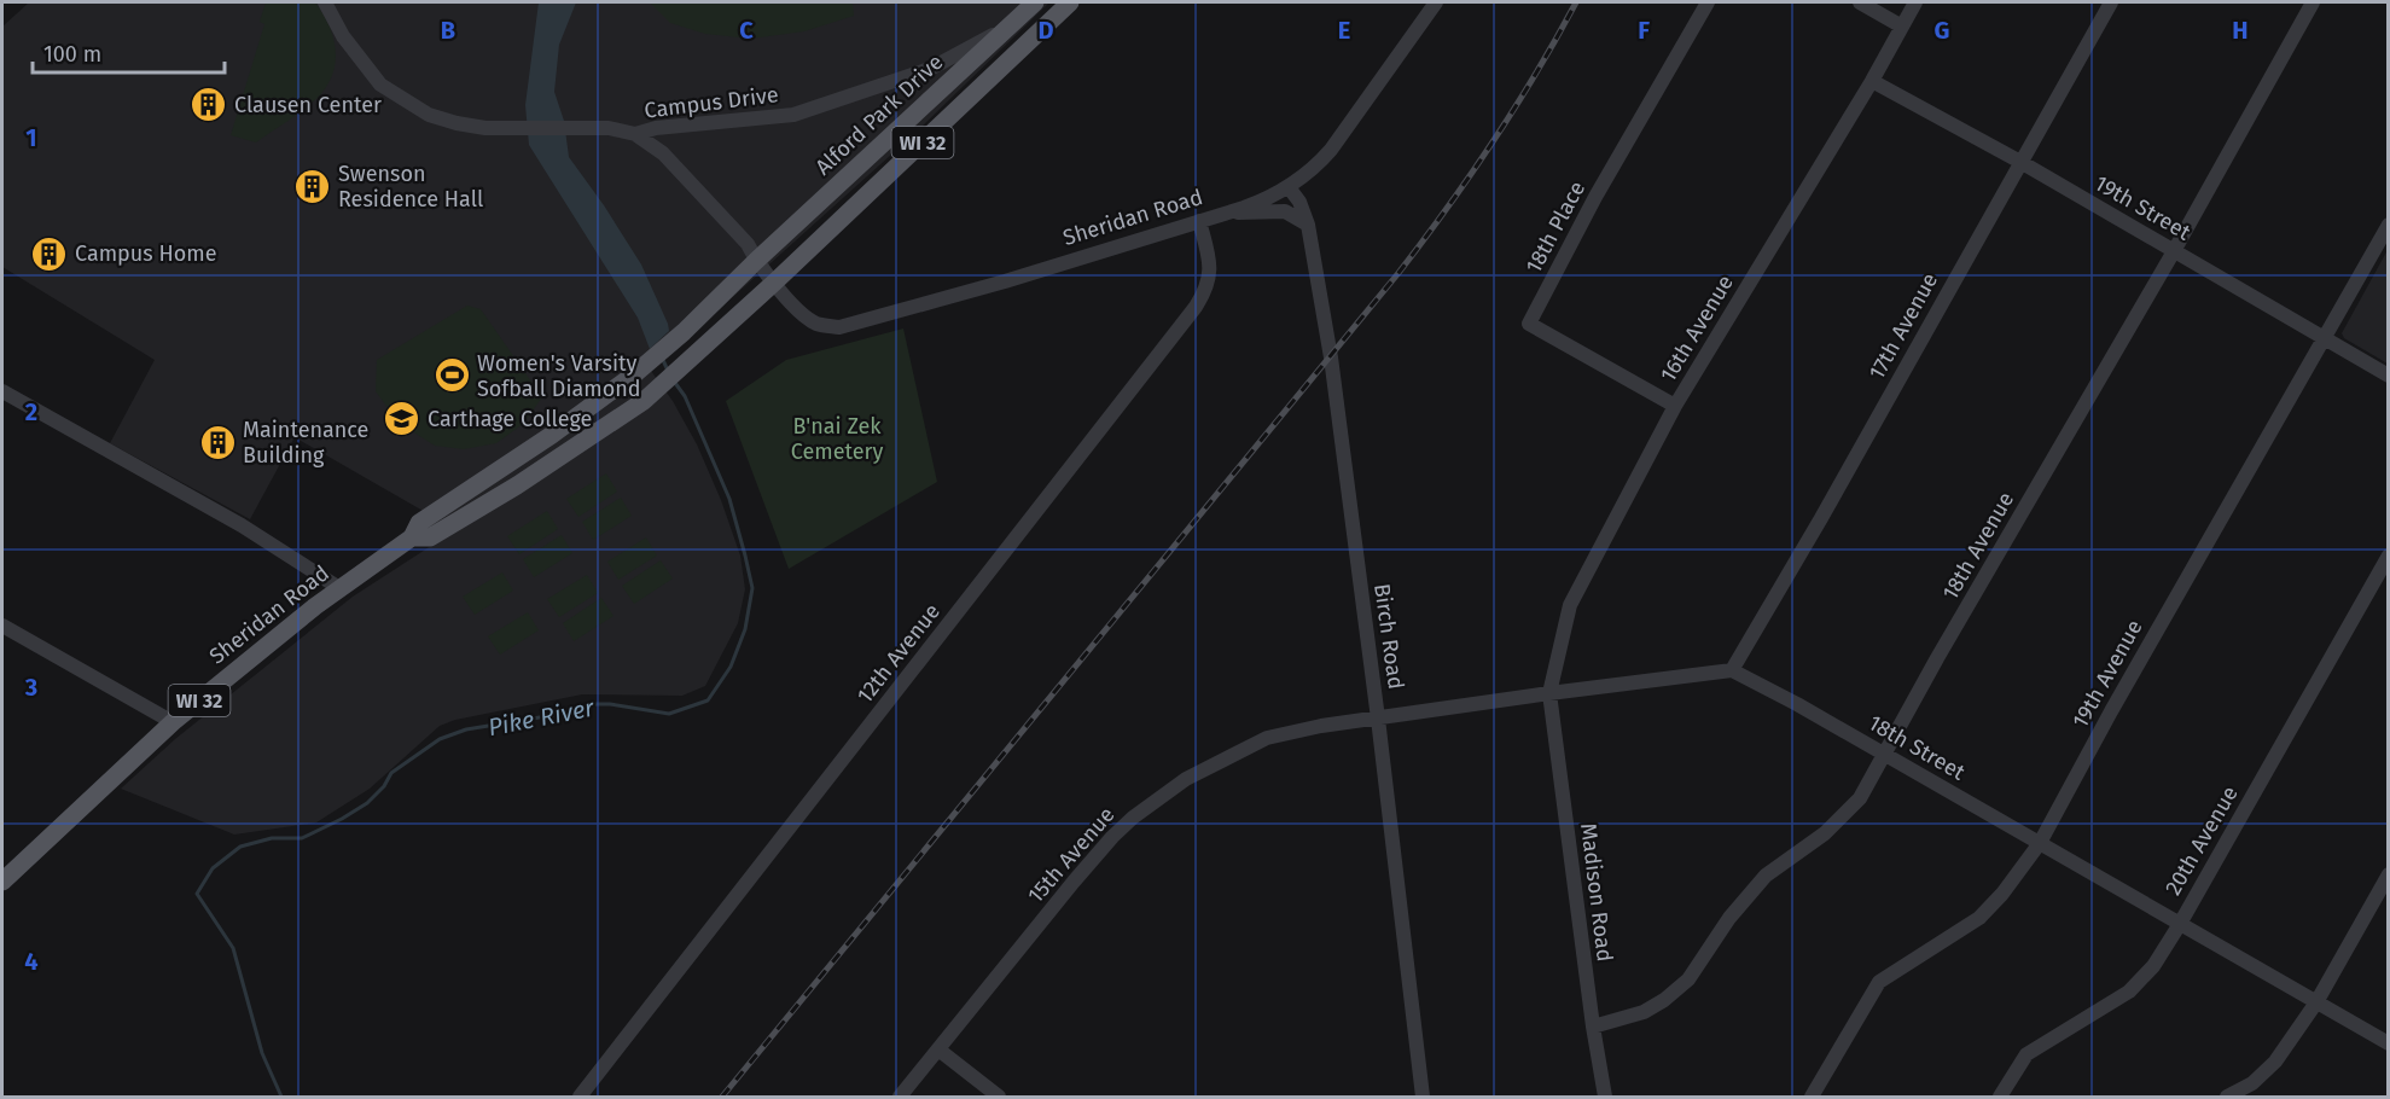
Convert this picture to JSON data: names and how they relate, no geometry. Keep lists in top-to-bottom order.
{
  "streets": {
    "main road": ["Alford Park Drive", "WI 32", "Sheridan Road"],
    "street": [
      "Campus Drive",
      "19th Street",
      "18th Place",
      "17th Avenue",
      "16th Avenue",
      "18th Avenue",
      "Birch Road",
      "12th Avenue",
      "19th Avenue",
      "18th Street",
      "20th Avenue",
      "15th Avenue",
      "Madison Road"
    ]
  },
  "crossings": [
    ["Campus Drive", "Alford Park Drive"],
    ["Alford Park Drive", "Sheridan Road"],
    ["WI 32", "Sheridan Road"],
    ["19th Street", "17th Avenue"],
    ["19th Street", "16th Avenue"],
    ["19th Street", "18th Avenue"],
    ["19th Street", "19th Avenue"],
    ["Sheridan Road", "Birch Road"],
    ["Sheridan Road", "12th Avenue"],
    ["18th Place", "16th Avenue"],
    ["17th Avenue", "18th Street"],
    ["16th Avenue", "Madison Road"],
    ["18th Avenue", "18th Street"],
    ["18th Avenue", "Madison Road"],
    ["Birch Road", "15th Avenue"],
    ["19th Avenue", "18th Street"],
    ["18th Street", "20th Avenue"]
  ],
  "water": ["Pike River"],
  "parks": ["B'nai Zek Cemetery"],
  "places": {
    "building": [
      "Clausen Center",
      "Swenson Residence Hall",
      "Campus Home",
      "Maintenance Building"
    ],
    "sports": ["Women's Varsity Sofball Diamond"],
    "school or university": ["Carthage College"]
  },
  "scale_bar": "100 m",
  "grid": {
    "columns": [
      "B",
      "C",
      "D",
      "E",
      "F",
      "G",
      "H"
    ],
    "rows": [
      "1",
      "2",
      "3",
      "4"
    ]
  }
}
